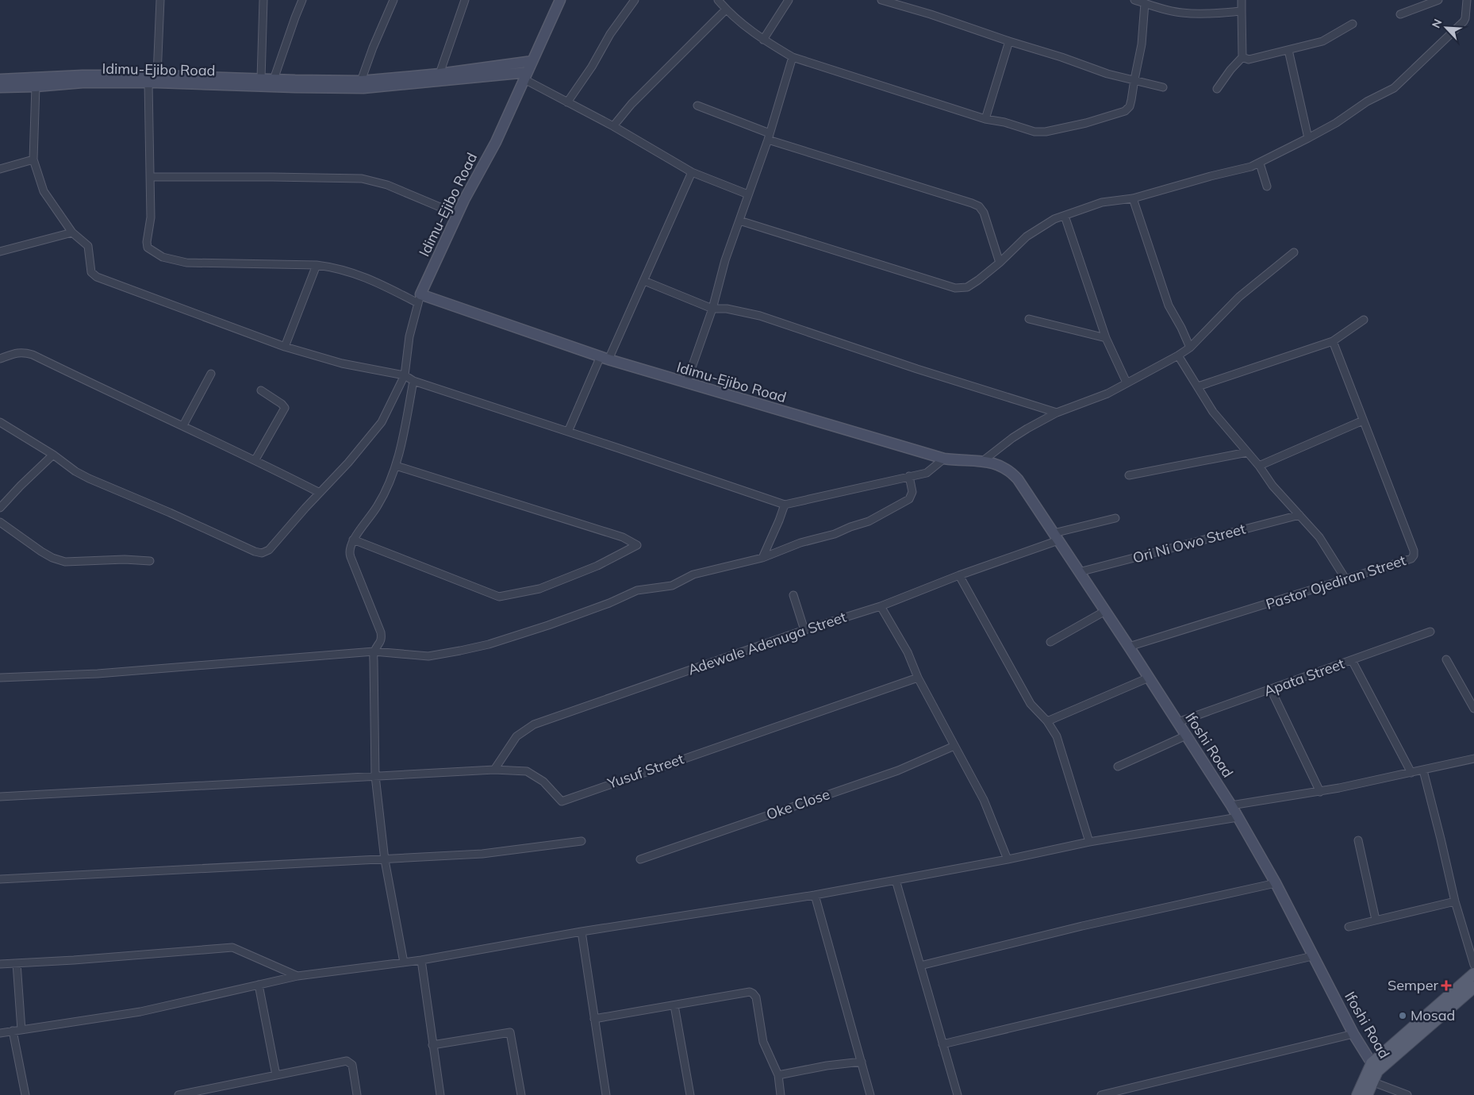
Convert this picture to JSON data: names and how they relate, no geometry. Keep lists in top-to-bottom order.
{
  "streets": {
    "main road": ["Idimu-Ejibo Road", "Ifoshi Road"],
    "street": [
      "Ori Ni Owo Street",
      "Pastor Ojediran Street",
      "Adewale Adenuga Street",
      "Apata Street",
      "Yusuf Street",
      "Oke Close"
    ]
  },
  "crossings": [
    ["Idimu-Ejibo Road", "Ifoshi Road"],
    ["Ori Ni Owo Street", "Ifoshi Road"],
    ["Pastor Ojediran Street", "Ifoshi Road"],
    ["Adewale Adenuga Street", "Ifoshi Road"],
    ["Adewale Adenuga Street", "Yusuf Street"],
    ["Apata Street", "Ifoshi Road"]
  ],
  "places": {
    "health": ["Semper"],
    "other": ["Mosad"]
  },
  "north": "top left"
}
